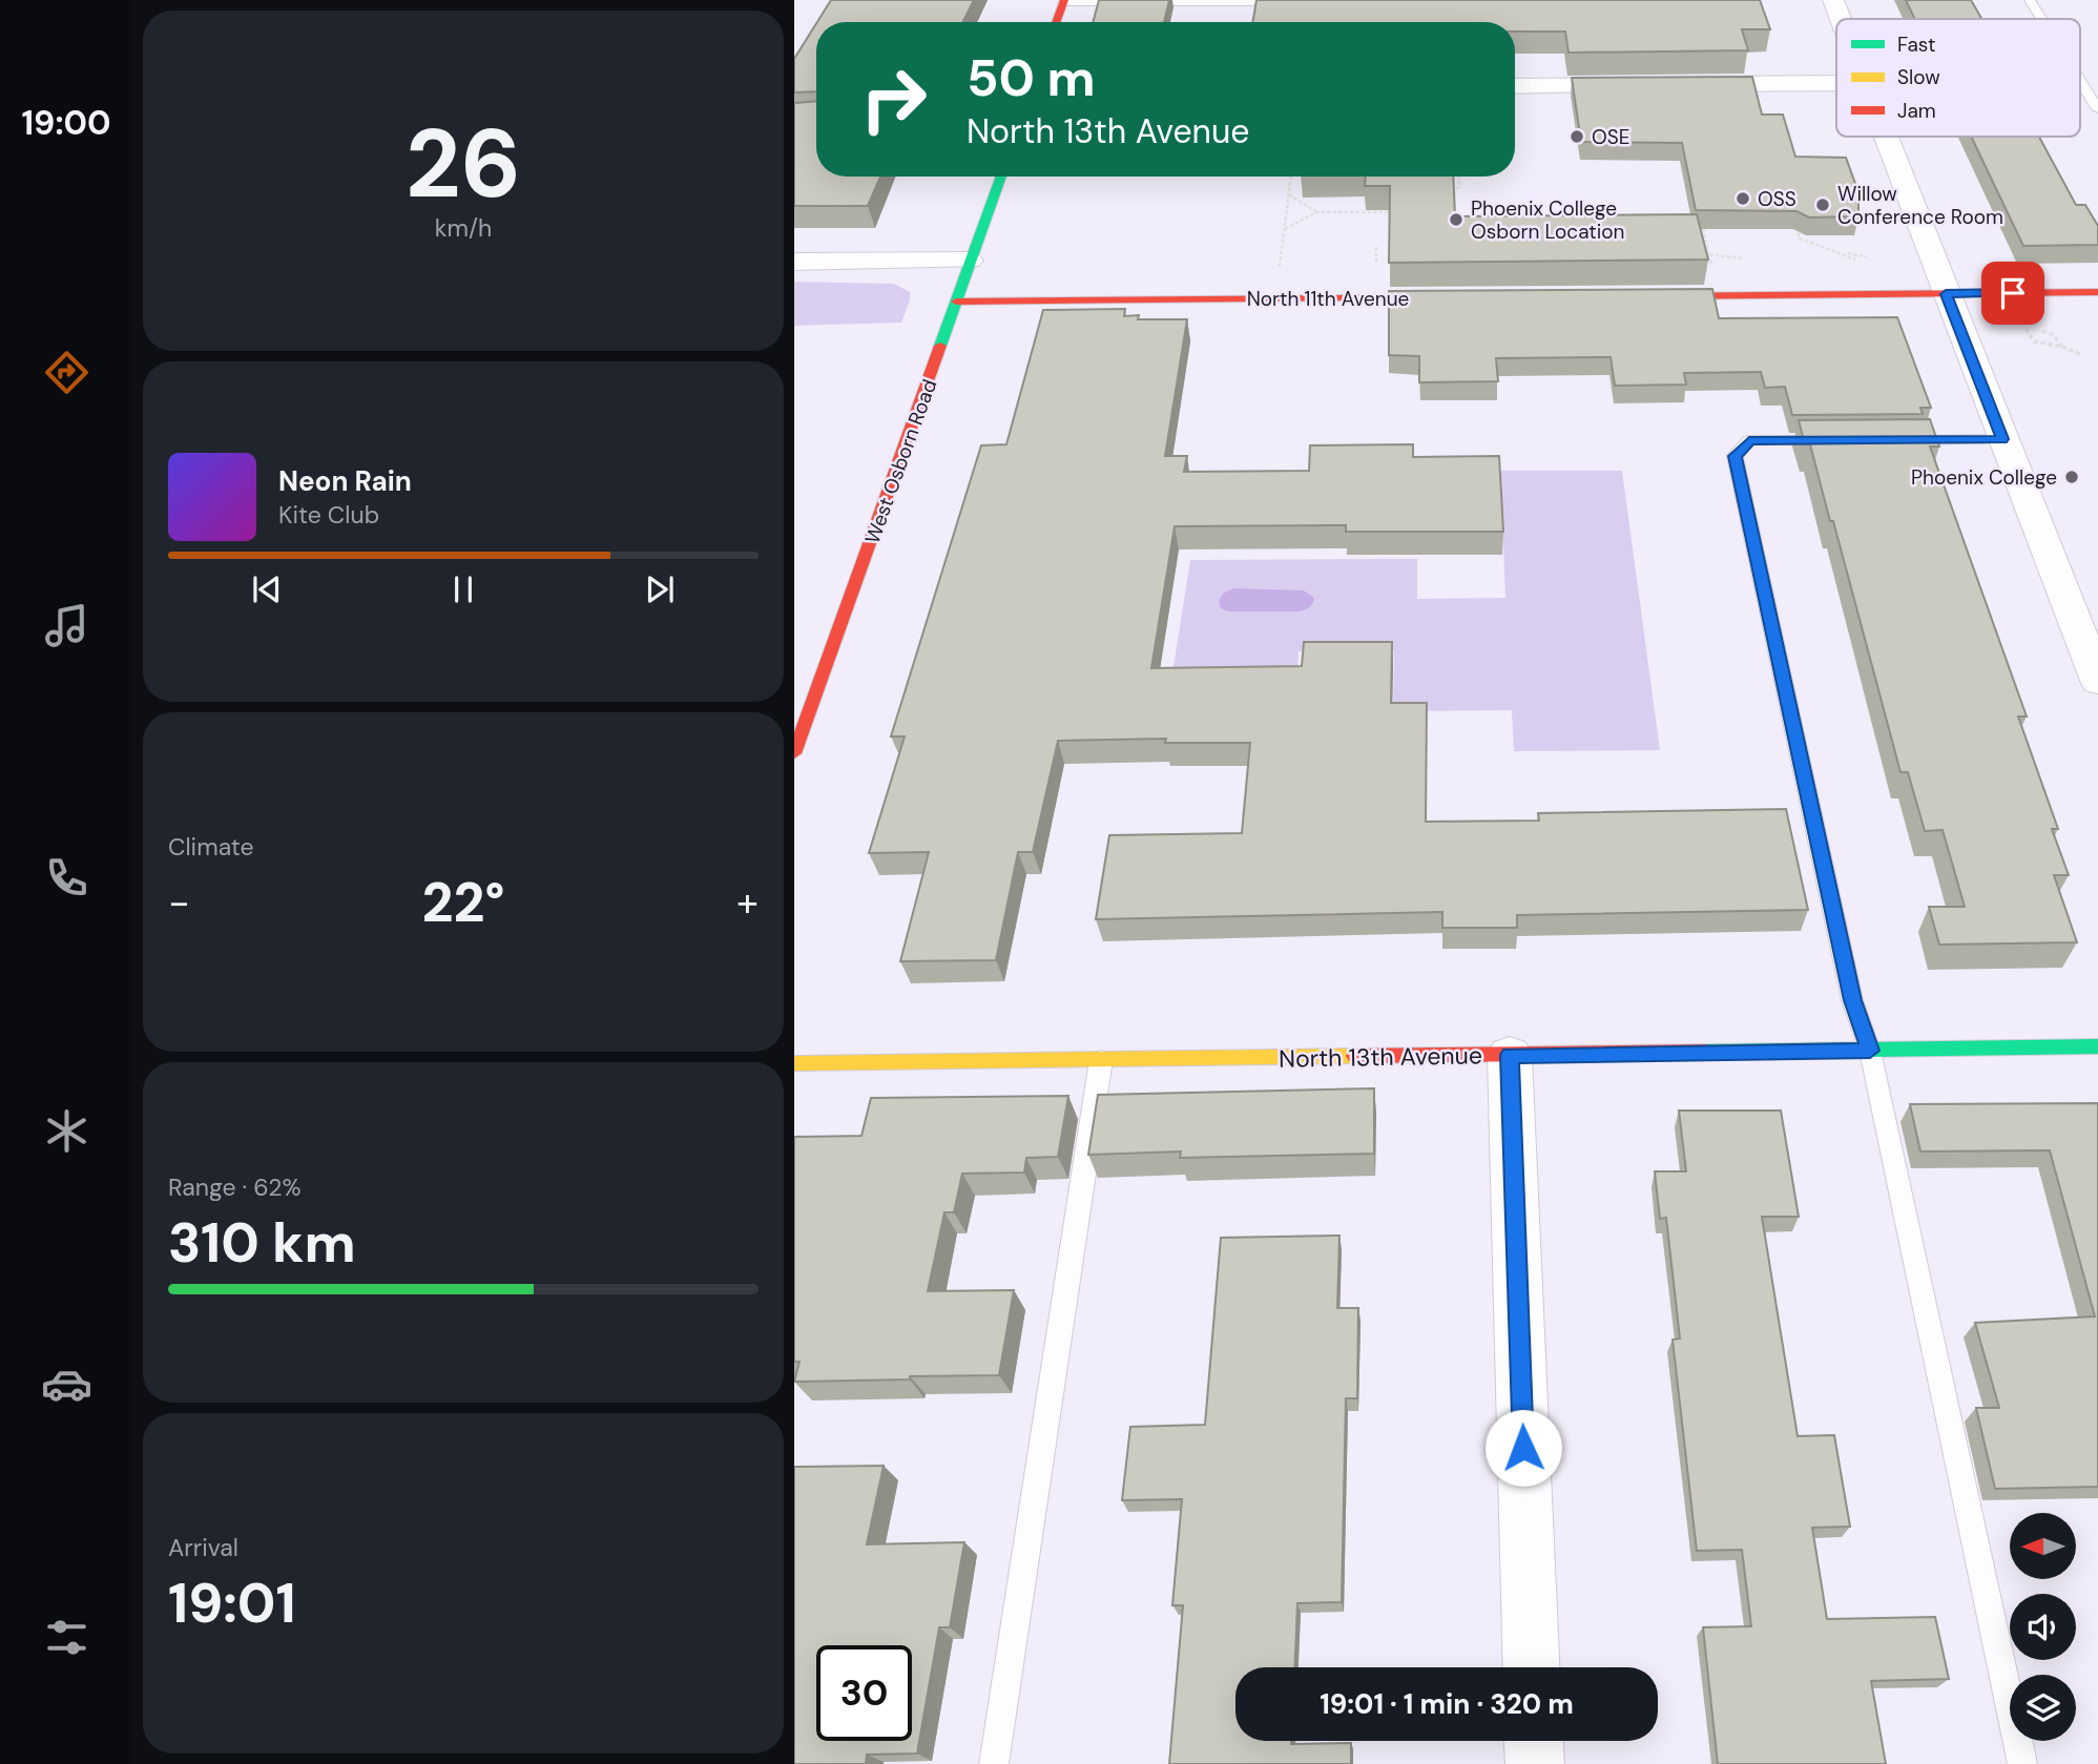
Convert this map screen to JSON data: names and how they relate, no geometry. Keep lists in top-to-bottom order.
{
  "streets": {
    "street": ["North 11th Avenue", "West Osborn Road", "North 13th Avenue"]
  },
  "crossings": [
    ["North 11th Avenue", "West Osborn Road"]
  ],
  "places": [
    "OSE",
    "OSS",
    "Willow Conference Room",
    "Phoenix College Osborn Location",
    "Phoenix College"
  ],
  "legend": ["Fast", "Slow", "Jam"],
  "north": "left",
  "page": {
    "tabs": "19:00",
    "tile": [
      ["26", "km/h"],
      "Climate",
      ["Range · 62%", "310 km"],
      ["Arrival", "19:01"]
    ],
    "turn": ["50 m", "North 13th Avenue"],
    "song": ["Neon Rain", "Kite Club"],
    "heat": ["−", "22°", "+"],
    "limit": "30",
    "trip": "19:01 · 1 min · 320 m"
  }
}
